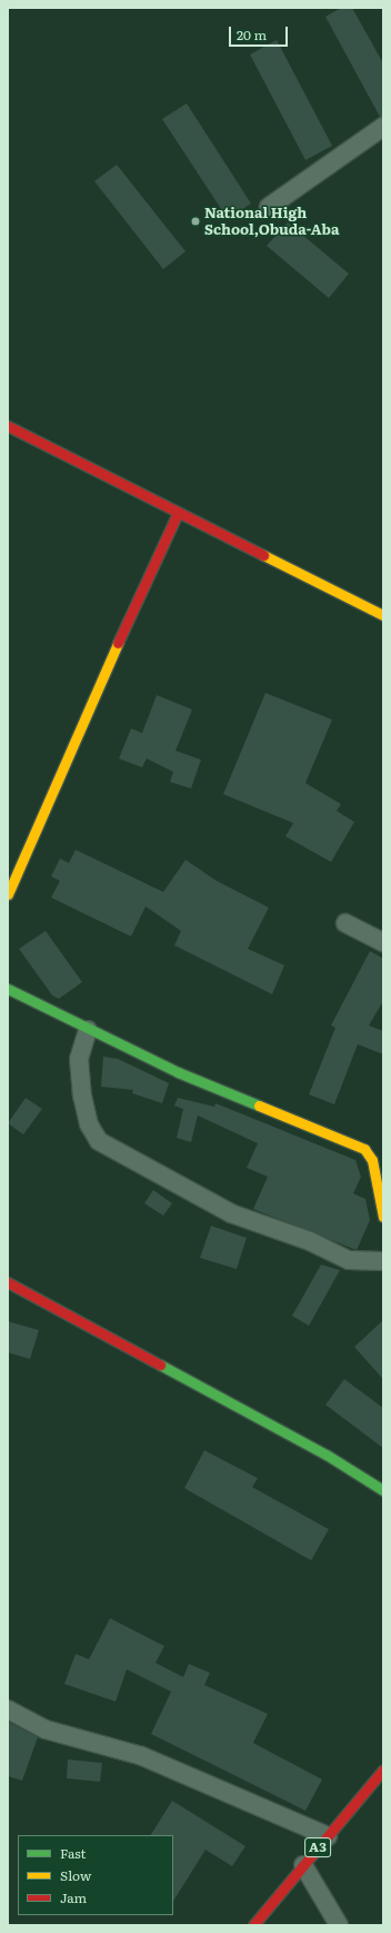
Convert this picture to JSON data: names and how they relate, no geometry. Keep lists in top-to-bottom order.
{
  "streets": {
    "main road": ["A3"]
  },
  "places": ["National High School,Obuda-Aba"],
  "legend": ["Fast", "Slow", "Jam"],
  "scale_bar": "20 m"
}
